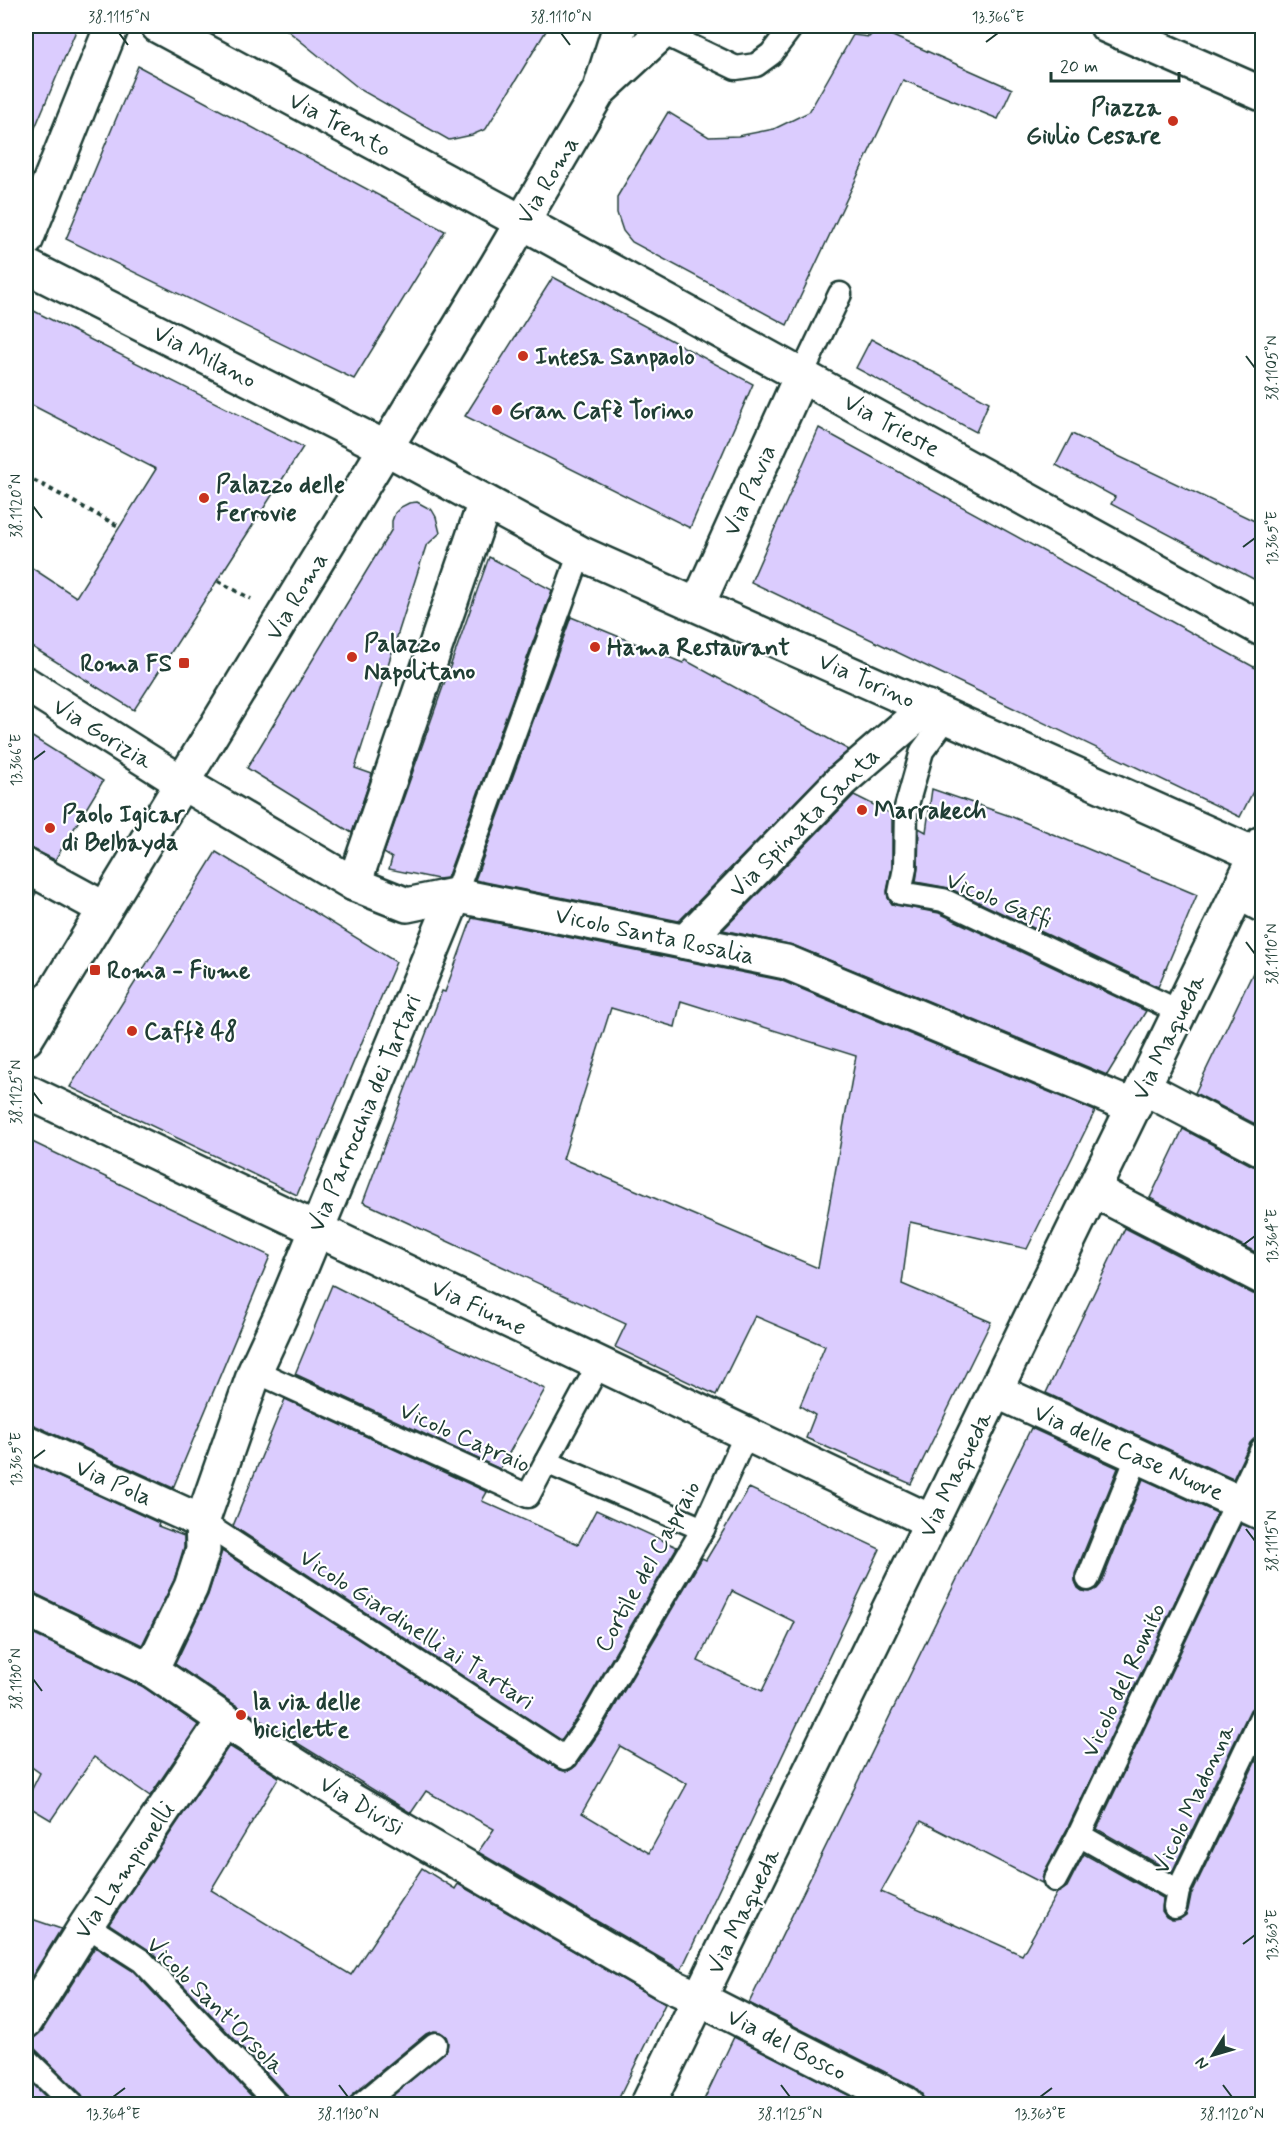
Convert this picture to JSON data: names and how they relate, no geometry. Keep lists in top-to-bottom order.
{
  "streets": {
    "street": [
      "Via Trento",
      "Via Roma",
      "Via Milano",
      "Via Trieste",
      "Via Pavia",
      "Via Torino",
      "Via Gorizia",
      "Via Spinata Santa",
      "Vicolo Santa Rosalia",
      "Via Maqueda",
      "Via Parrocchia dei Tartari",
      "Via Fiume",
      "Via delle Case Nuove",
      "Via Pola",
      "Via Divisi",
      "Via Lampionelli",
      "Via del Bosco"
    ],
    "lane": [
      "Vicolo Gaffi",
      "Vicolo Capraio",
      "Cortile del Capraio",
      "Vicolo Giardinelli ai Tartari",
      "Vicolo del Romito",
      "Vicolo Madonna",
      "Vicolo Sant'Orsola"
    ]
  },
  "crossings": [
    ["Via Trento", "Via Roma"],
    ["Via Trento", "Via Trieste"],
    ["Via Roma", "Via Milano"],
    ["Via Roma", "Via Trieste"],
    ["Via Roma", "Via Torino"],
    ["Via Roma", "Via Gorizia"],
    ["Via Roma", "Vicolo Santa Rosalia"],
    ["Via Milano", "Via Torino"],
    ["Via Trieste", "Via Pavia"],
    ["Via Pavia", "Via Torino"],
    ["Via Torino", "Via Spinata Santa"],
    ["Via Torino", "Vicolo Gaffi"],
    ["Via Torino", "Via Maqueda"],
    ["Via Torino", "Via Parrocchia dei Tartari"],
    ["Via Gorizia", "Vicolo Santa Rosalia"],
    ["Via Spinata Santa", "Vicolo Gaffi"],
    ["Via Spinata Santa", "Vicolo Santa Rosalia"],
    ["Vicolo Gaffi", "Via Maqueda"],
    ["Vicolo Santa Rosalia", "Via Maqueda"],
    ["Vicolo Santa Rosalia", "Via Parrocchia dei Tartari"],
    ["Via Maqueda", "Via Fiume"],
    ["Via Maqueda", "Via delle Case Nuove"],
    ["Via Maqueda", "Via Divisi"],
    ["Via Maqueda", "Via del Bosco"],
    ["Via Parrocchia dei Tartari", "Via Fiume"],
    ["Via Parrocchia dei Tartari", "Vicolo Capraio"],
    ["Via Parrocchia dei Tartari", "Via Pola"],
    ["Via Parrocchia dei Tartari", "Vicolo Giardinelli ai Tartari"],
    ["Via Parrocchia dei Tartari", "Via Divisi"],
    ["Via Fiume", "Cortile del Capraio"],
    ["Vicolo Capraio", "Cortile del Capraio"],
    ["Via delle Case Nuove", "Vicolo del Romito"],
    ["Via Pola", "Vicolo Giardinelli ai Tartari"],
    ["Cortile del Capraio", "Vicolo Giardinelli ai Tartari"],
    ["Vicolo del Romito", "Vicolo Madonna"],
    ["Via Divisi", "Via Lampionelli"],
    ["Via Divisi", "Via del Bosco"],
    ["Via Lampionelli", "Vicolo Sant'Orsola"]
  ],
  "places": {
    "other": [
      "Piazza Giulio Cesare",
      "Intesa Sanpaolo",
      "Gran Cafè Torino",
      "Palazzo delle Ferrovie",
      "Hama Restaurant",
      "Palazzo Napolitano",
      "Marrakech",
      "Paolo Igicar di Belbayda",
      "Caffè 48",
      "la via delle biciclette"
    ],
    "transit": ["Roma FS", "Roma - Fiume"]
  },
  "scale_bar": "20 m",
  "north": "bottom left",
  "coordinates": [
    "38.1115°N",
    "38.1110°N",
    "13.366°E",
    "38.1105°N",
    "38.1120°N",
    "13.365°E",
    "38.1125°N",
    "13.364°E",
    "38.1130°N",
    "13.363°E"
  ]
}
